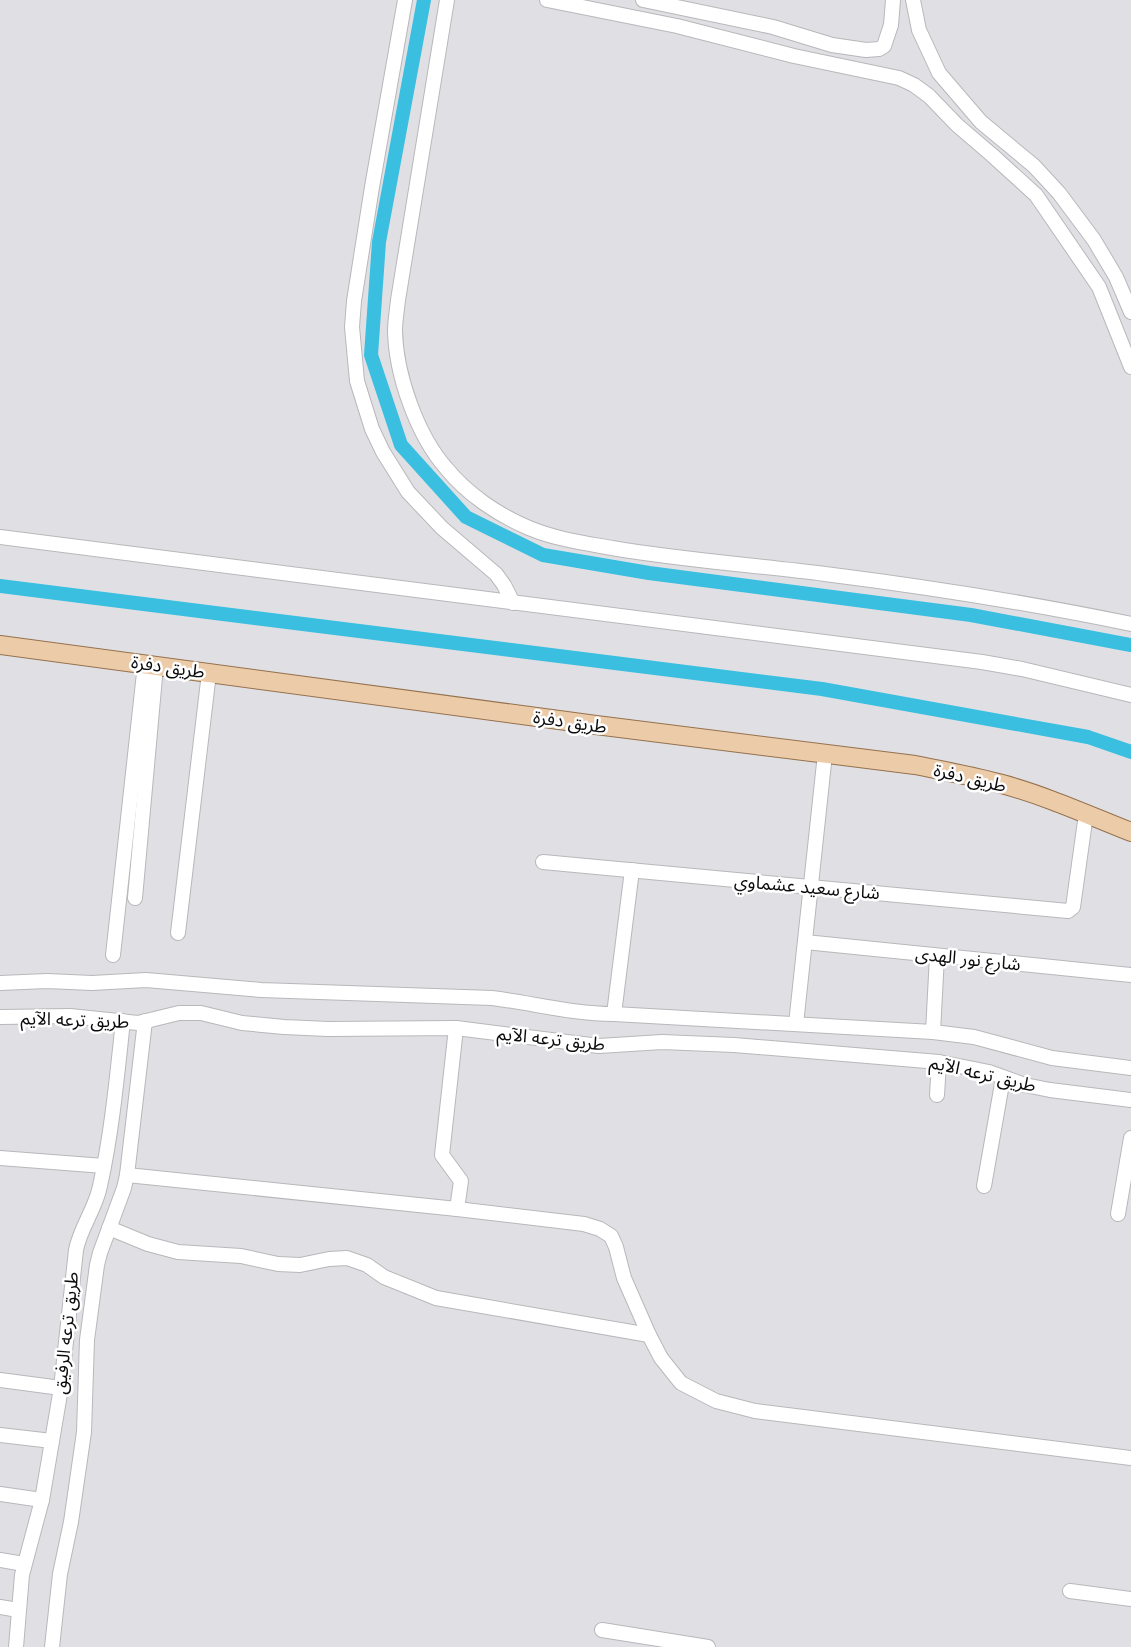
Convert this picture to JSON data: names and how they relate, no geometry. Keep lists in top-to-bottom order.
{
  "streets": {
    "main road": ["طريق دفرة"],
    "street": [
      "شارع سعيد عشماوي",
      "شارع نور الهدى",
      "طريق ترعه الآيم",
      "طريق ترعه الرفيق"
    ]
  },
  "crossings": [
    ["طريق دفرة", "شارع سعيد عشماوي"],
    ["طريق ترعه الآيم", "طريق ترعه الرفيق"]
  ]
}
